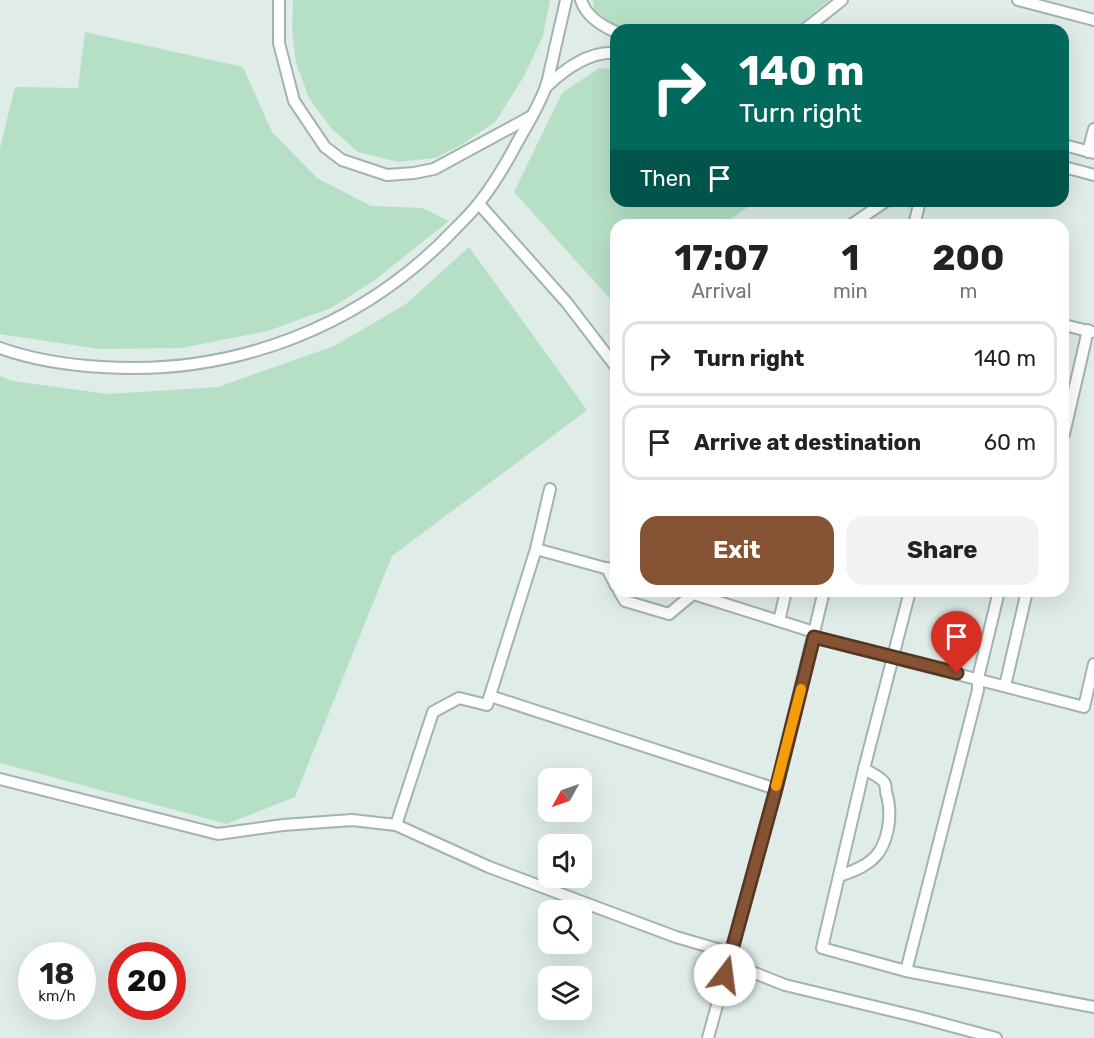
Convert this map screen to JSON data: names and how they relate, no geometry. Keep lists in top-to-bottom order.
{
  "north": "bottom left",
  "page": {
    "turn": ["140 m", "Turn right"],
    "then": "Then",
    "eta": [
      "17:07",
      "Arrival",
      "1",
      "min",
      "200",
      "m"
    ],
    "list": [
      {
        "name": "Turn right",
        "value": "140 m"
      },
      {
        "name": "Arrive at destination",
        "value": "60 m"
      }
    ],
    "buttons": ["Exit", "Share"],
    "speed": "18 km/h",
    "limit": "20"
  }
}
